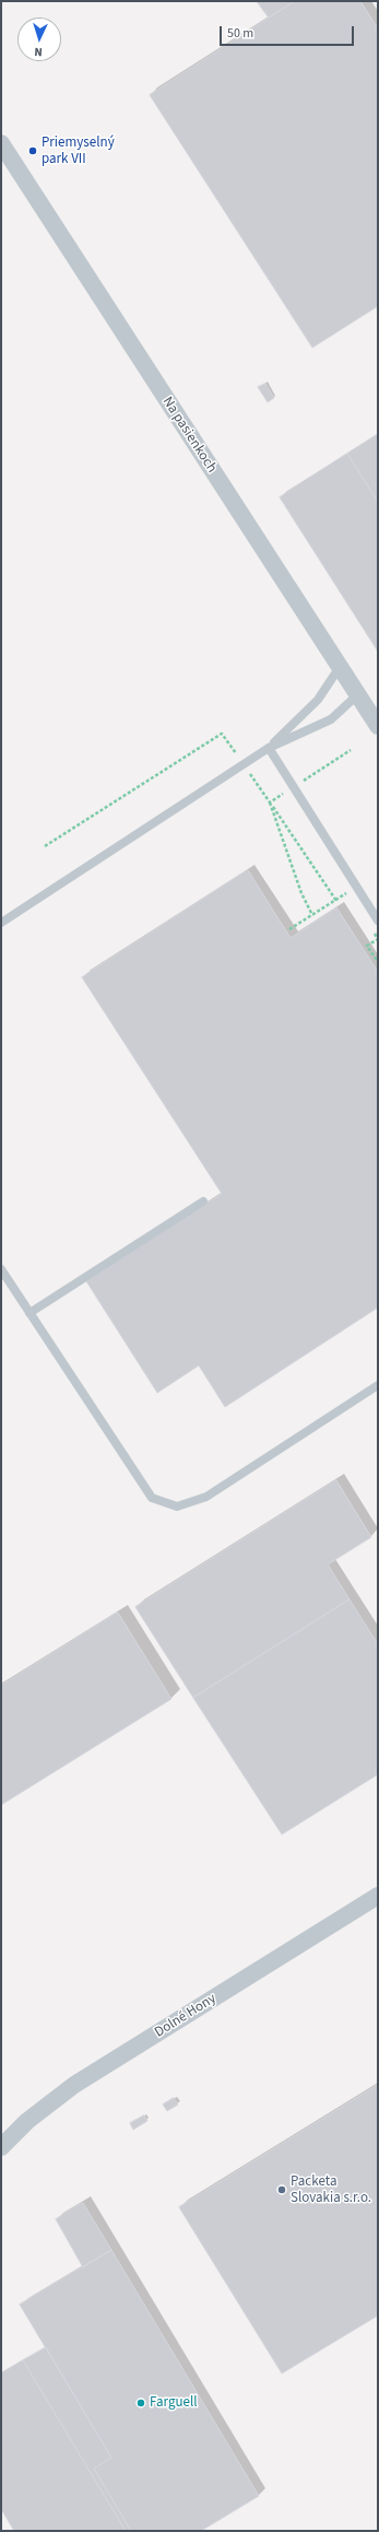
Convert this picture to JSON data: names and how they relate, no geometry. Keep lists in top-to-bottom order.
{
  "streets": {
    "street": ["Na pasienkoch", "Dolné Hony"]
  },
  "places": ["Priemyselný park VII", "Packeta Slovakia s.r.o.", "Farguell"],
  "scale_bar": "50 m",
  "north": "bottom"
}
